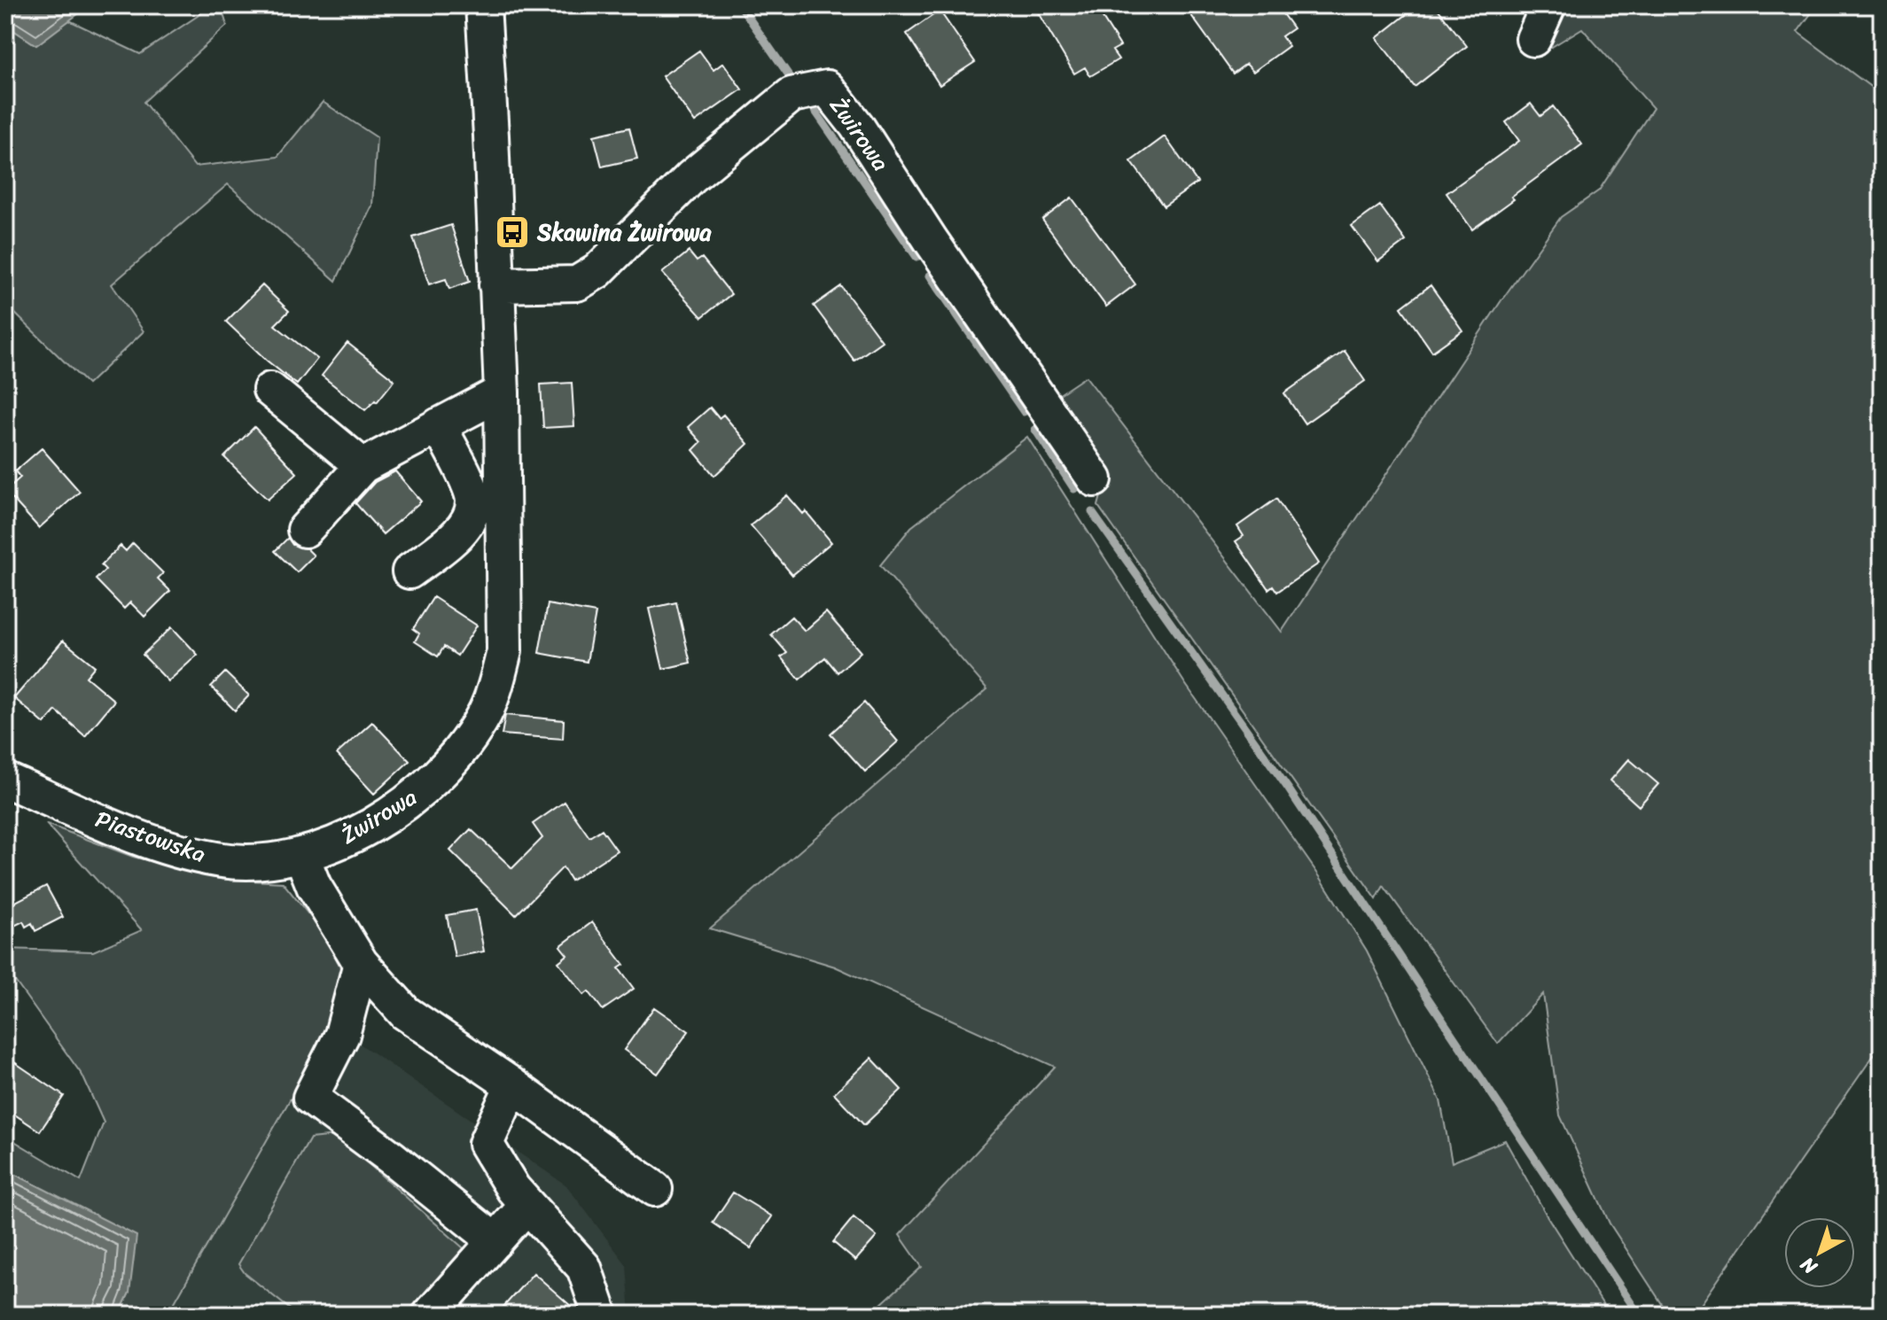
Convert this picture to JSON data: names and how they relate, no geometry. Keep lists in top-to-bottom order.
{
  "streets": {
    "street": ["Żwirowa", "Piastowska"]
  },
  "crossings": [
    ["Żwirowa", "Piastowska"]
  ],
  "places": {
    "bus stop": ["Skawina Żwirowa"]
  },
  "north": "bottom left"
}
